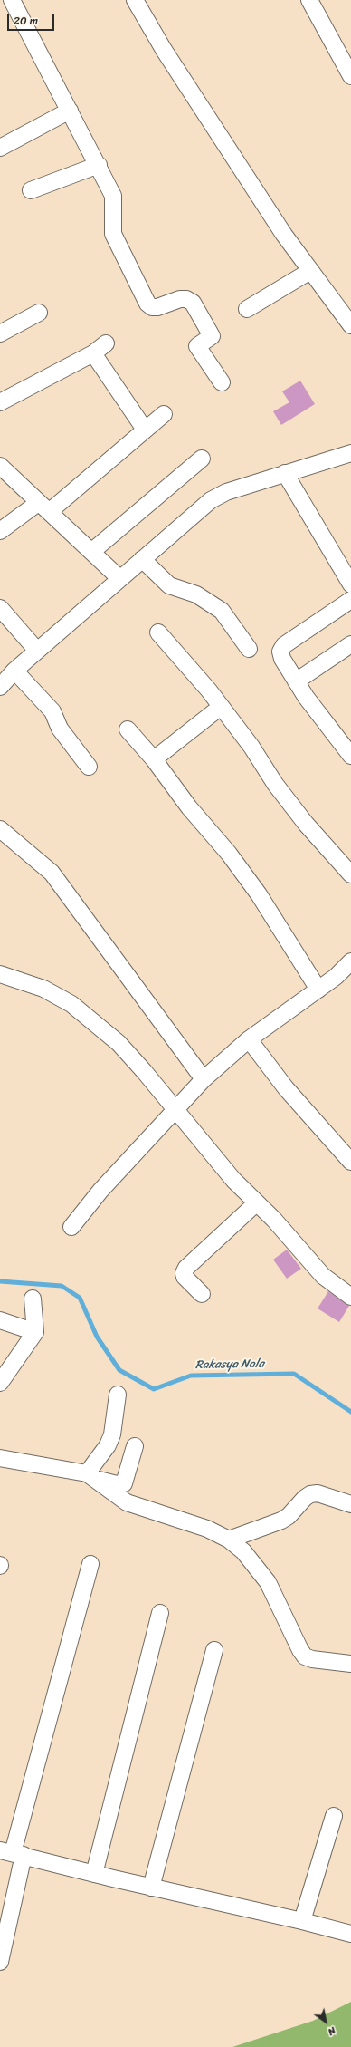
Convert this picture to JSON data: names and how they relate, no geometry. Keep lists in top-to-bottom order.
{
  "water": ["Rakasya Nala"],
  "scale_bar": "20 m",
  "north": "bottom right"
}
